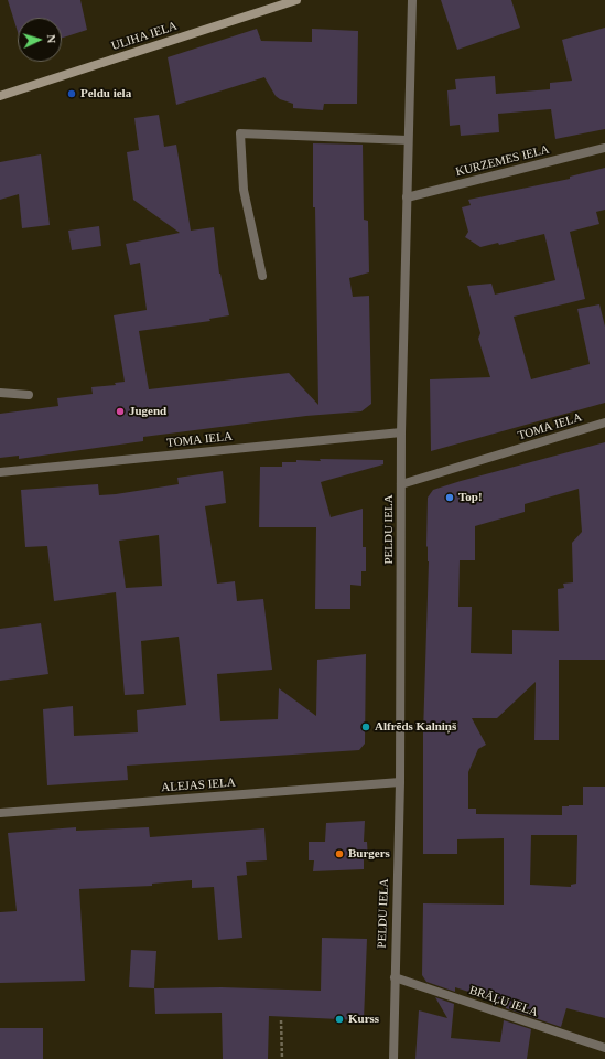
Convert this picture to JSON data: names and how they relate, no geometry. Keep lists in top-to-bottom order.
{
  "streets": {
    "main road": ["ULIHA IELA"],
    "street": [
      "KURZEMES IELA",
      "TOMA IELA",
      "PELDU IELA",
      "ALEJAS IELA",
      "BRĀĻU IELA"
    ]
  },
  "crossings": [
    ["KURZEMES IELA", "PELDU IELA"],
    ["TOMA IELA", "PELDU IELA"],
    ["PELDU IELA", "ALEJAS IELA"],
    ["PELDU IELA", "BRĀĻU IELA"]
  ],
  "places": [
    "Peldu iela",
    "Jugend",
    "Top!",
    "Alfrēds Kalniņš",
    "Burgers",
    "Kurss"
  ],
  "north": "right"
}
